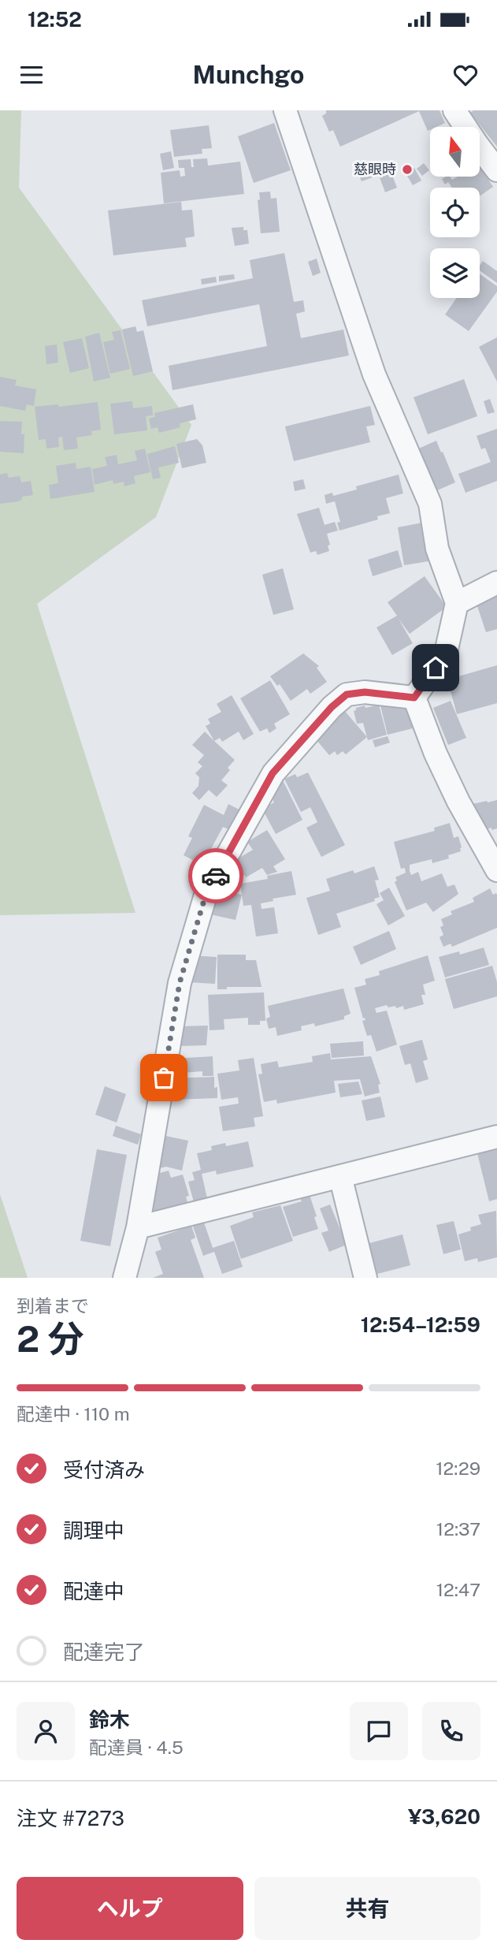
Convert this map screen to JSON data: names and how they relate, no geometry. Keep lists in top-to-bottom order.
{
  "places": ["慈眼時"],
  "north": "top",
  "page": {
    "status": "12:52",
    "header": "Munchgo",
    "heading": ["2 分", "到着まで", "12:54–12:59"],
    "panel": [
      "鈴木",
      "配達員 · 4.5",
      "注文 #7273",
      "¥3,620"
    ],
    "bar": "配達中 · 110 m",
    "list": [
      ["受付済み", "12:29"],
      ["調理中", "12:37"],
      ["配達中", "12:47"],
      "配達完了"
    ],
    "buttons": ["ヘルプ", "共有"]
  }
}
